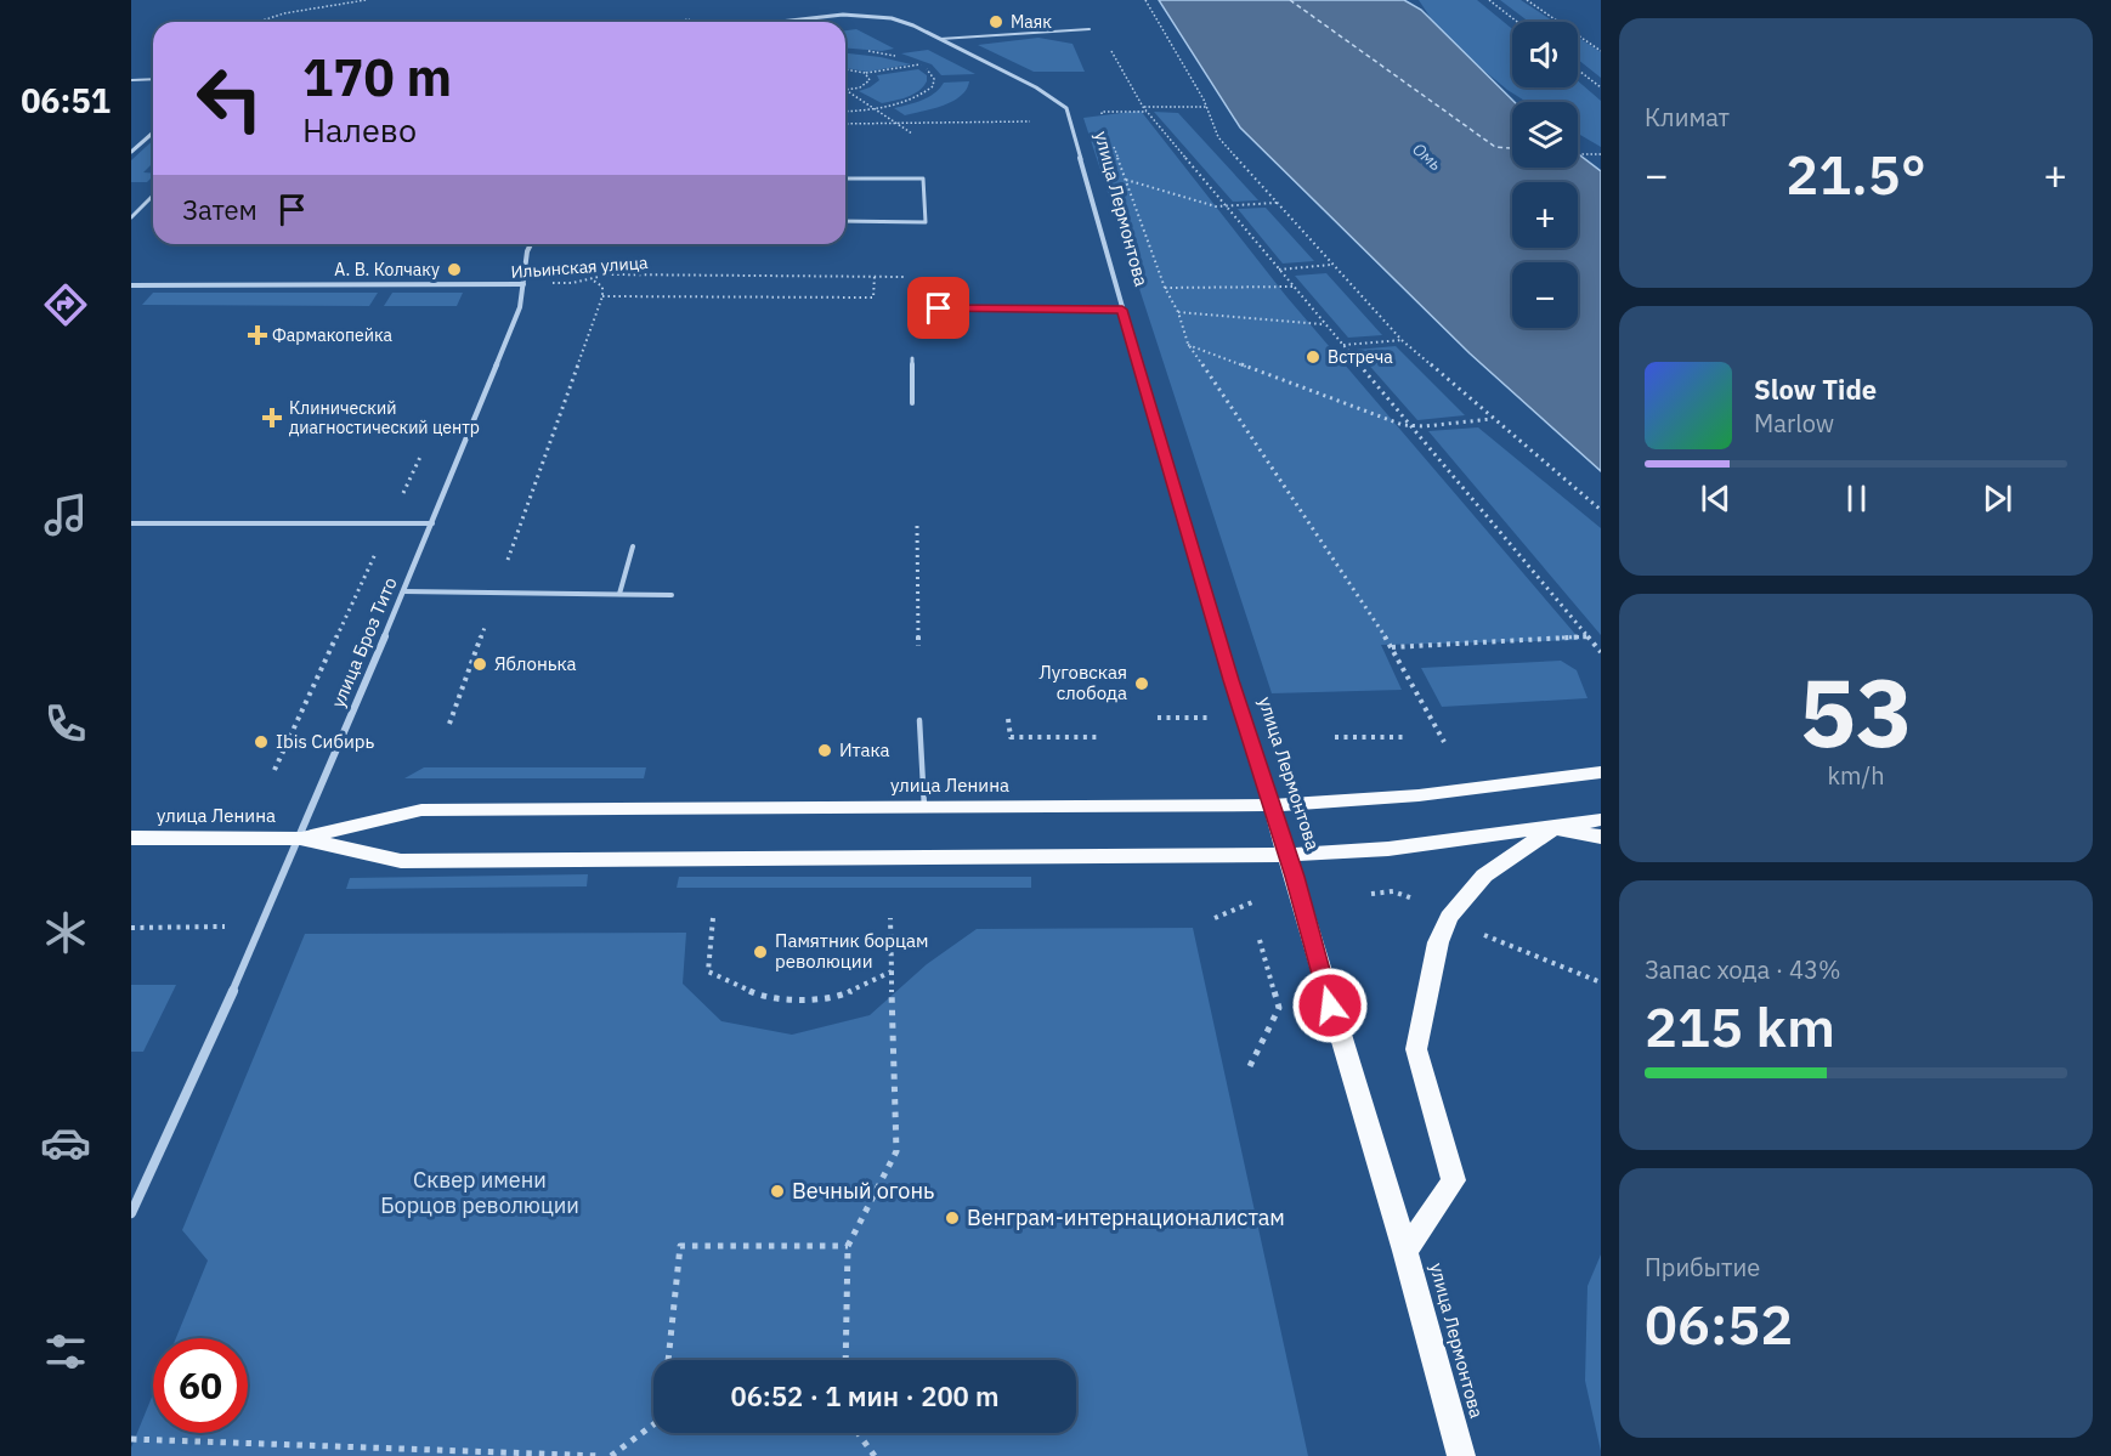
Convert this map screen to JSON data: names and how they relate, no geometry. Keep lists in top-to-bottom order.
{
  "streets": {
    "main road": ["улица Лермонтова", "улица Ленина"],
    "street": ["Ильинская улица", "улица Броз Тито"]
  },
  "crossings": [
    ["улица Лермонтова", "улица Ленина"],
    ["Ильинская улица", "улица Броз Тито"],
    ["улица Броз Тито", "улица Ленина"]
  ],
  "water": ["Омь"],
  "parks": ["Сквер имени Борцов революции"],
  "places": {
    "other": [
      "Маяк",
      "А. В. Колчаку",
      "Встреча",
      "Яблонька",
      "Луговская слобода",
      "Ibis Сибирь",
      "Итака",
      "Памятник борцам революции",
      "Вечный огонь",
      "Венграм-интернационалистам"
    ],
    "health": ["Фармакопейка", "Клинический диагностический центр"]
  },
  "page": {
    "tabs": "06:51",
    "tile": [
      "Климат",
      ["53", "km/h"],
      ["Запас хода · 43%", "215 km"],
      ["Прибытие", "06:52"]
    ],
    "map_buttons": ["+", "−"],
    "turn": ["170 m", "Налево"],
    "heat": ["−", "21.5°", "+"],
    "then": "Затем",
    "song": ["Slow Tide", "Marlow"],
    "limit": "60",
    "trip": "06:52 · 1 мин · 200 m"
  }
}
